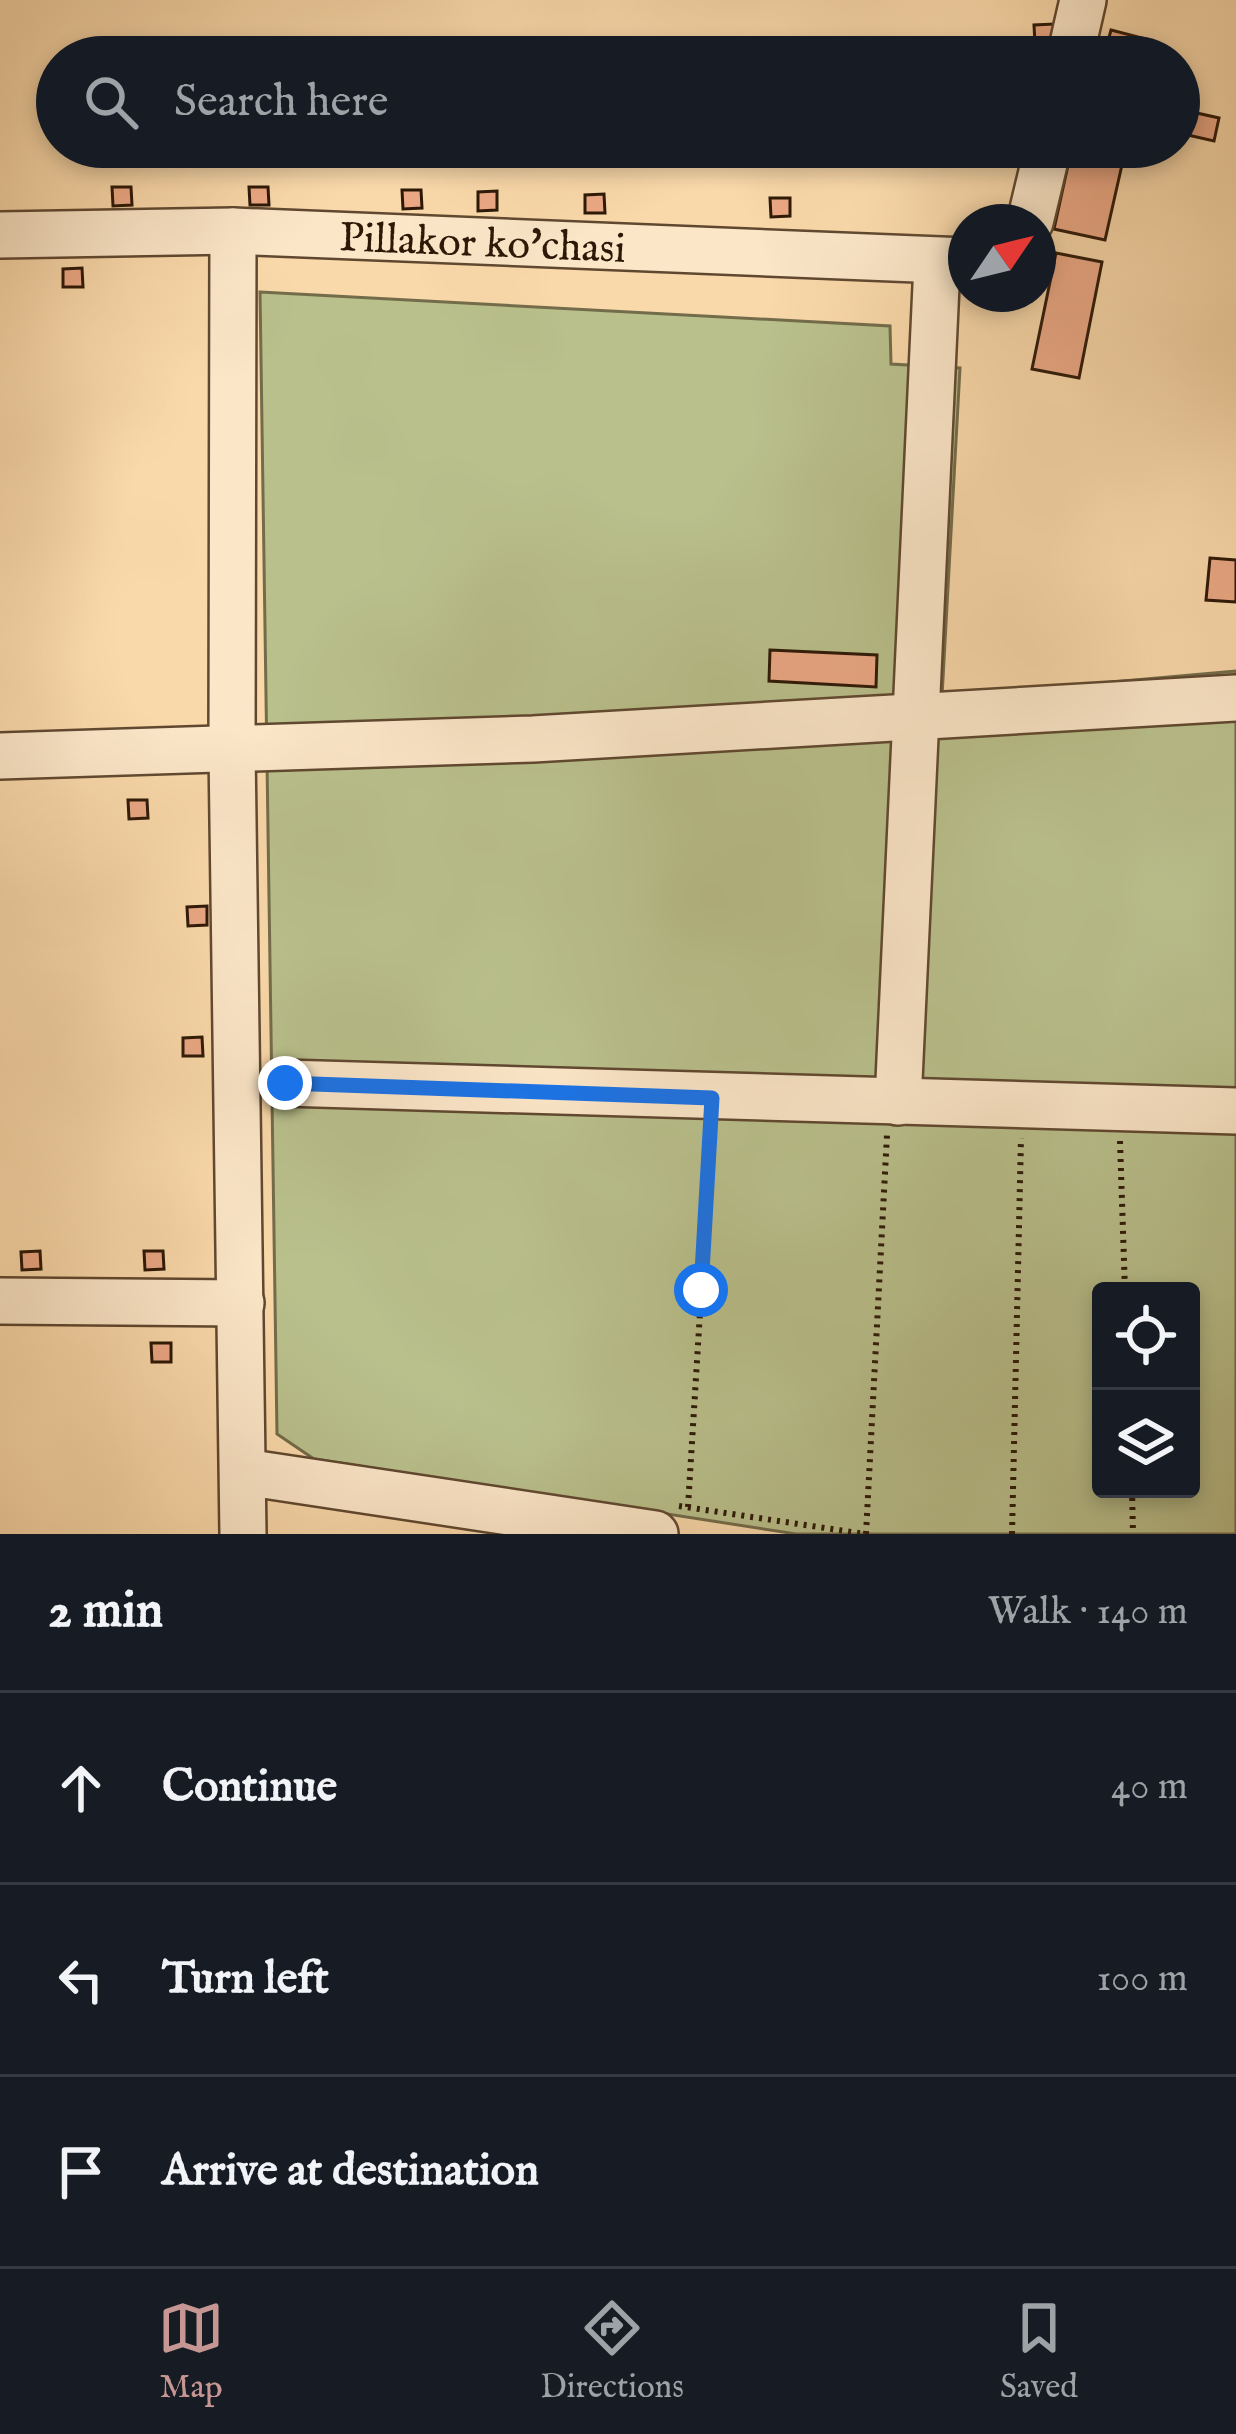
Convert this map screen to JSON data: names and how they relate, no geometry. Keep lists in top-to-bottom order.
{
  "streets": {
    "street": ["Pillakor ko'chasi"]
  },
  "north": "top right",
  "page": {
    "search": "Search here",
    "heading": ["2 min", "Walk · 140 m"],
    "list": [
      ["Continue", "40 m"],
      ["Turn left", "100 m"],
      "Arrive at destination"
    ],
    "nav": ["Map", "Directions", "Saved"]
  }
}
